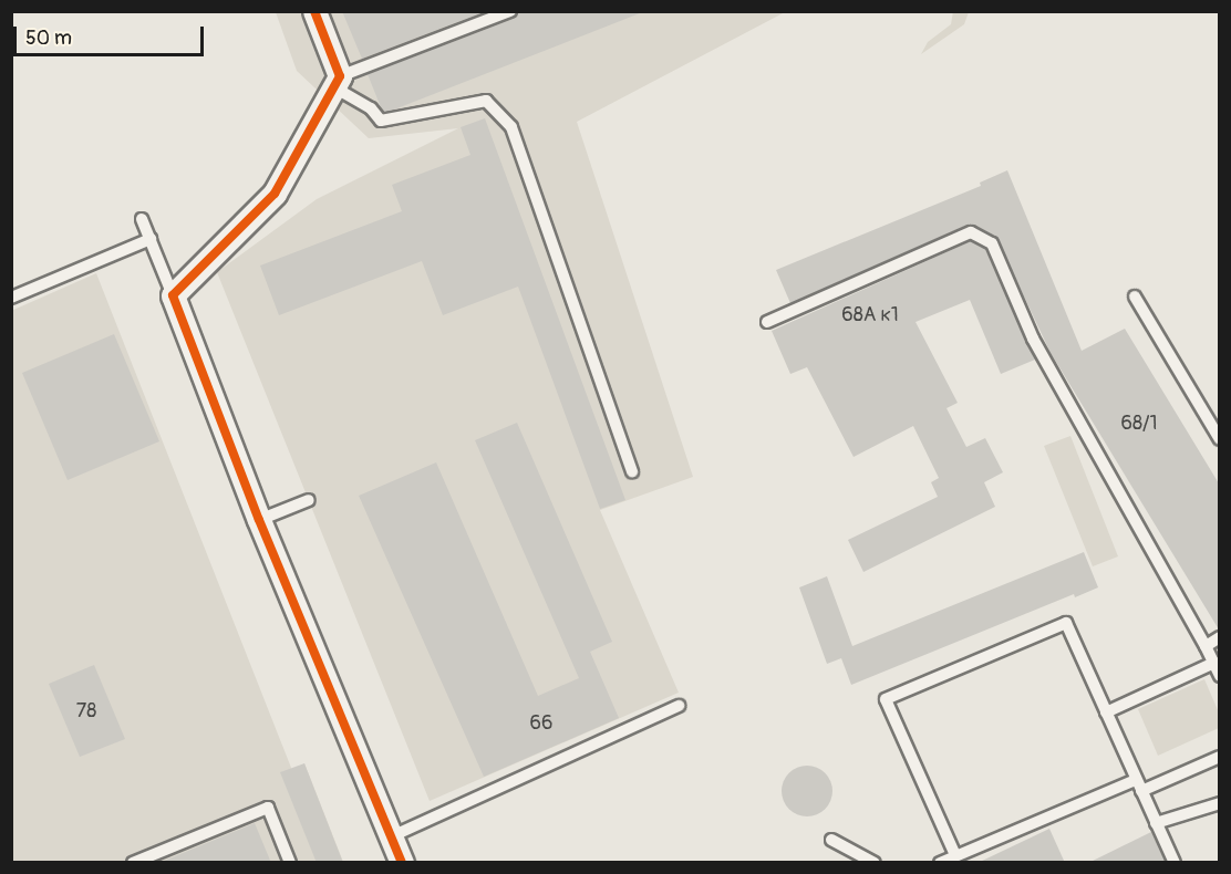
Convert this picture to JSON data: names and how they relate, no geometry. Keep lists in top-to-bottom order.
{
  "house_numbers": [
    "68А к1",
    "68/1",
    "78",
    "66"
  ],
  "scale_bar": "50 m"
}
